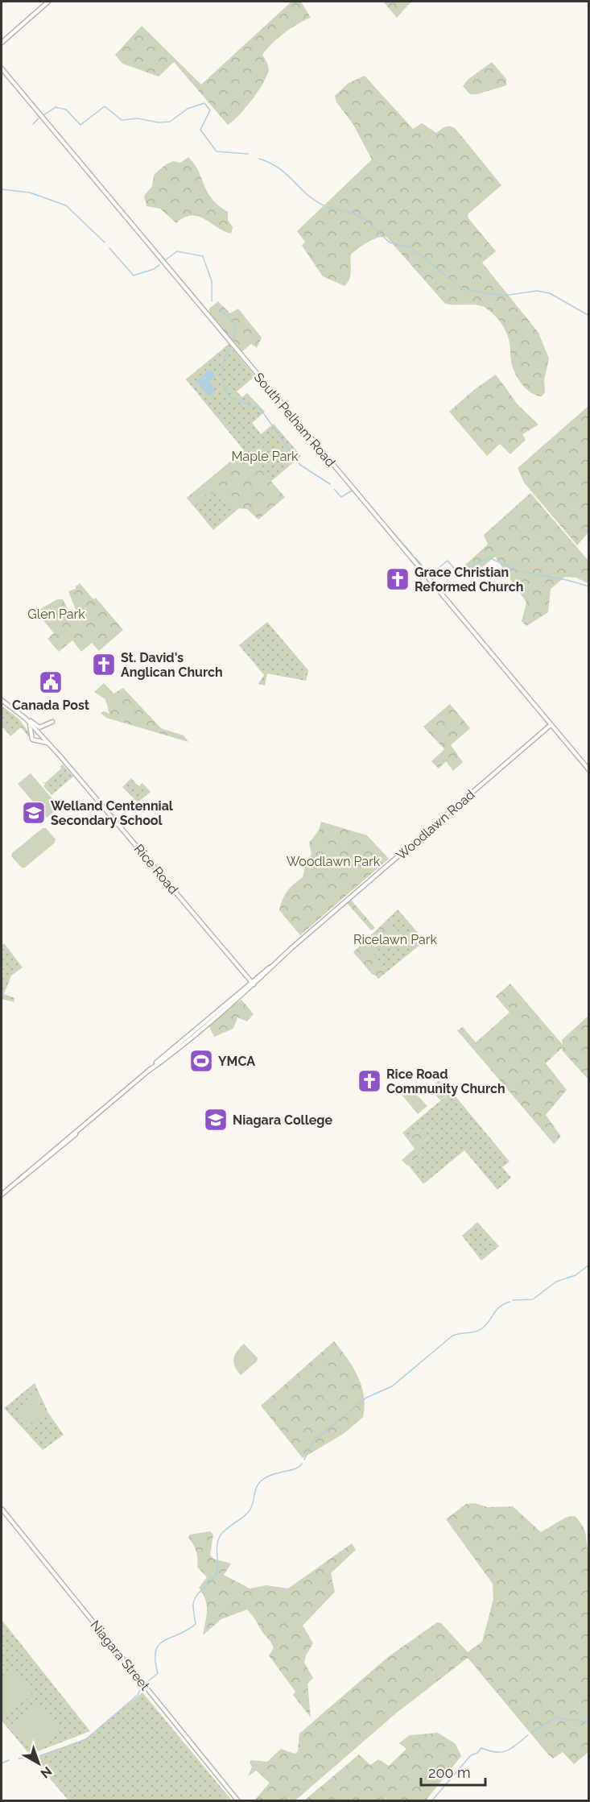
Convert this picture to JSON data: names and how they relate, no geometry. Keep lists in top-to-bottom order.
{
  "streets": {
    "main road": [
      "South Pelham Road",
      "Woodlawn Road",
      "Rice Road",
      "Niagara Street"
    ]
  },
  "crossings": [
    ["South Pelham Road", "Woodlawn Road"],
    ["Woodlawn Road", "Rice Road"]
  ],
  "parks": [
    "Maple Park",
    "Glen Park",
    "Woodlawn Park",
    "Ricelawn Park"
  ],
  "places": {
    "church": ["Grace Christian Reformed Church", "St. David's Anglican Church", "Rice Road Community Church"],
    "public building": ["Canada Post"],
    "school or university": ["Welland Centennial Secondary School", "Niagara College"],
    "sports": ["YMCA"]
  },
  "scale_bar": "200 m",
  "north": "bottom right"
}
